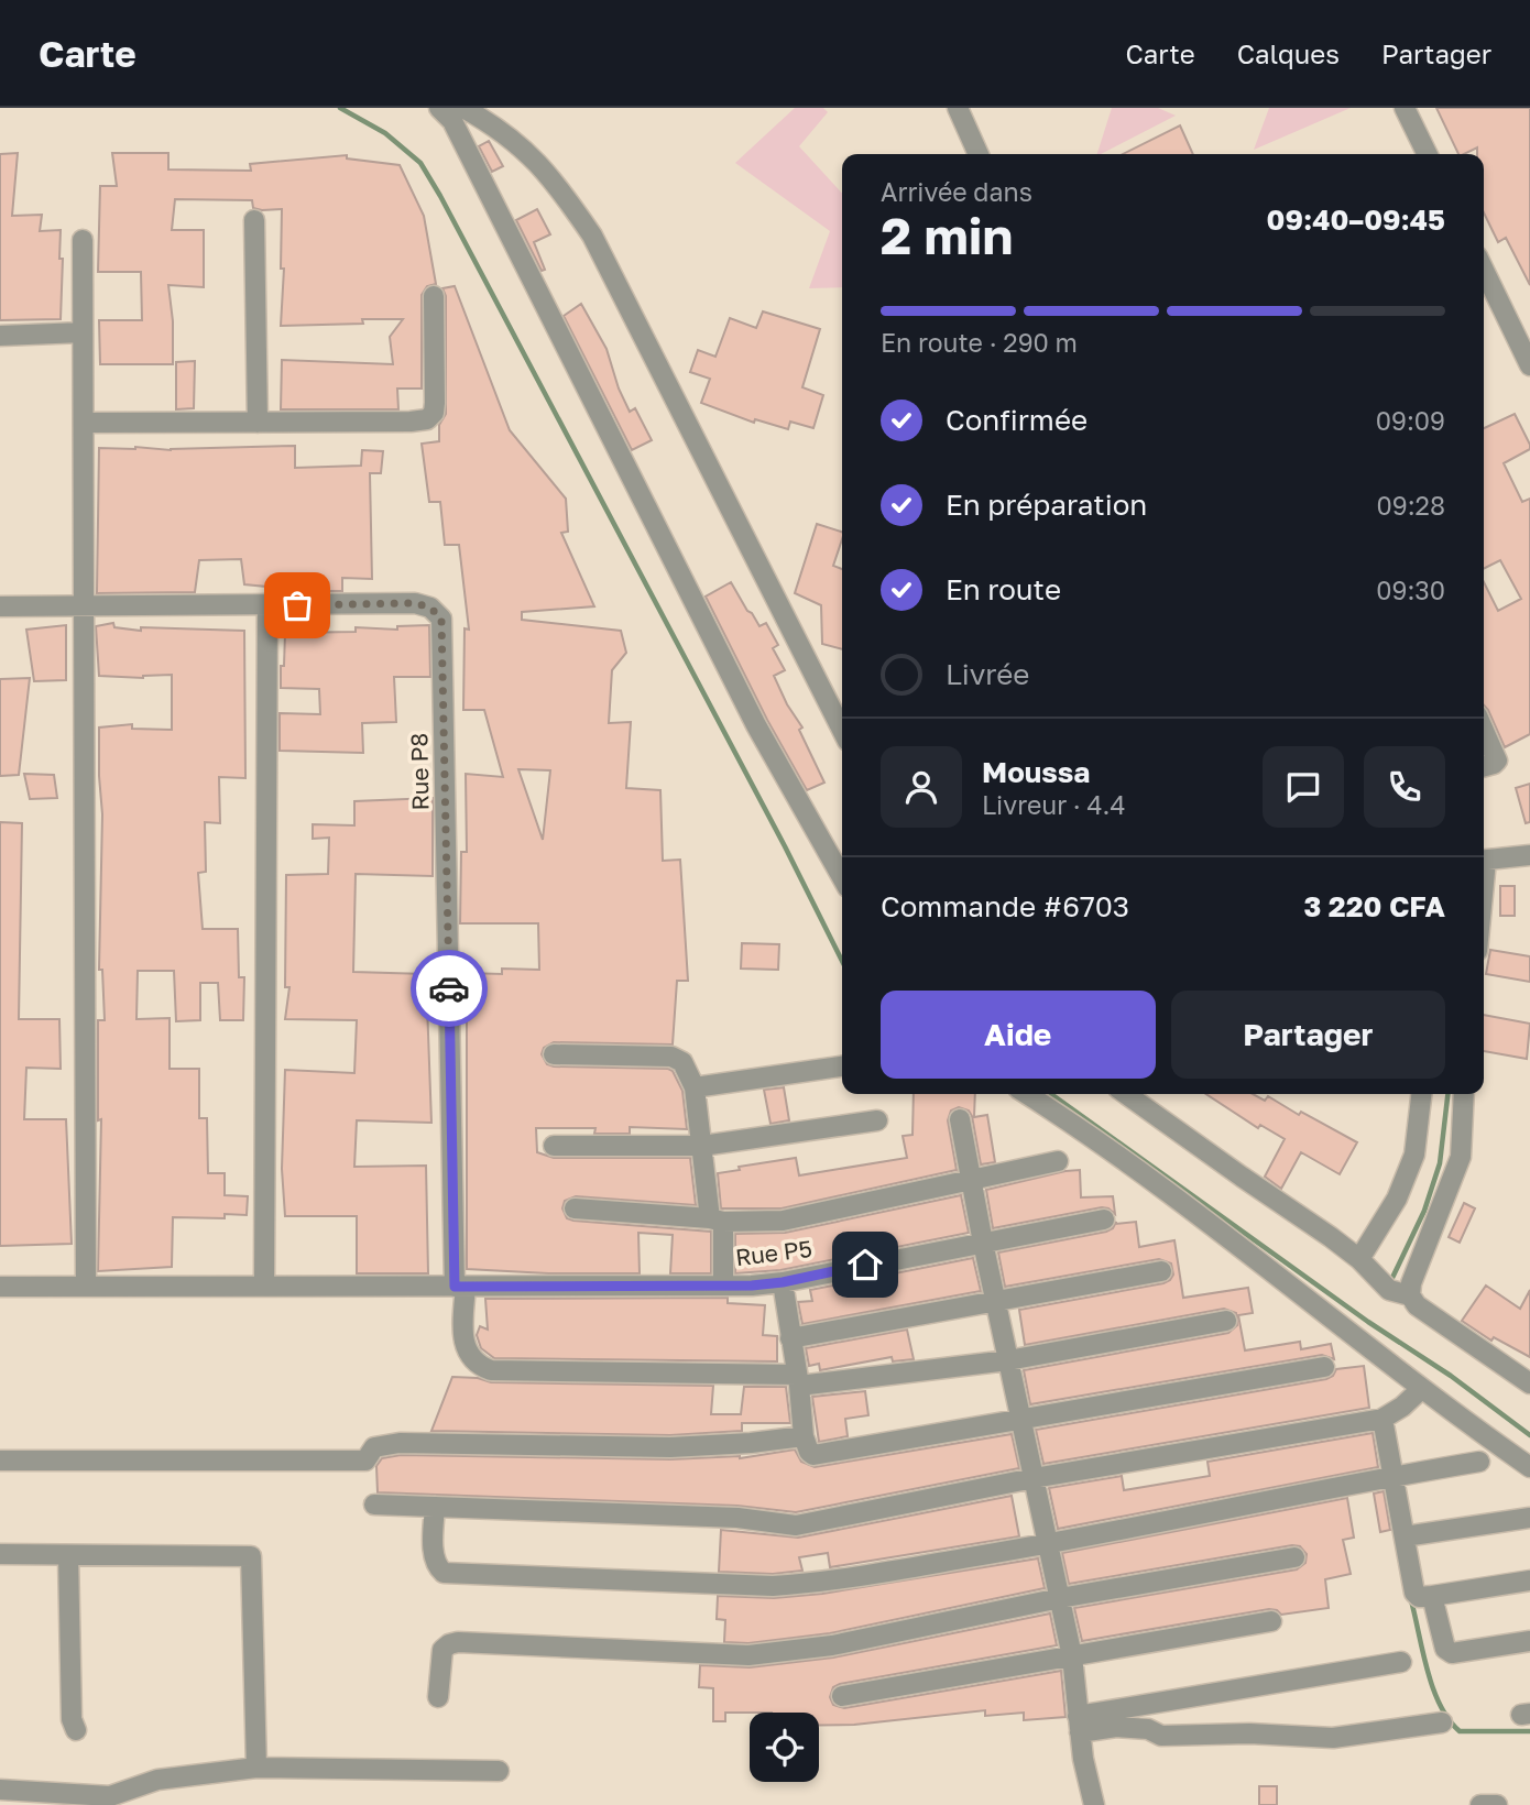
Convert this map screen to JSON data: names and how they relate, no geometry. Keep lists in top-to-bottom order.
{
  "streets": {
    "street": ["Rue P8", "Rue P5"]
  },
  "crossings": [
    ["Rue P8", "Rue P5"]
  ],
  "page": {
    "header": "Carte",
    "nav": ["Carte", "Calques", "Partager"],
    "heading": ["2 min", "Arrivée dans", "09:40–09:45"],
    "panel": [
      "Moussa",
      "Livreur · 4.4",
      "Commande #6703",
      "3 220 CFA"
    ],
    "bar": "En route · 290 m",
    "list": [
      ["Confirmée", "09:09"],
      ["En préparation", "09:28"],
      ["En route", "09:30"],
      "Livrée"
    ],
    "buttons": ["Aide", "Partager"]
  }
}
